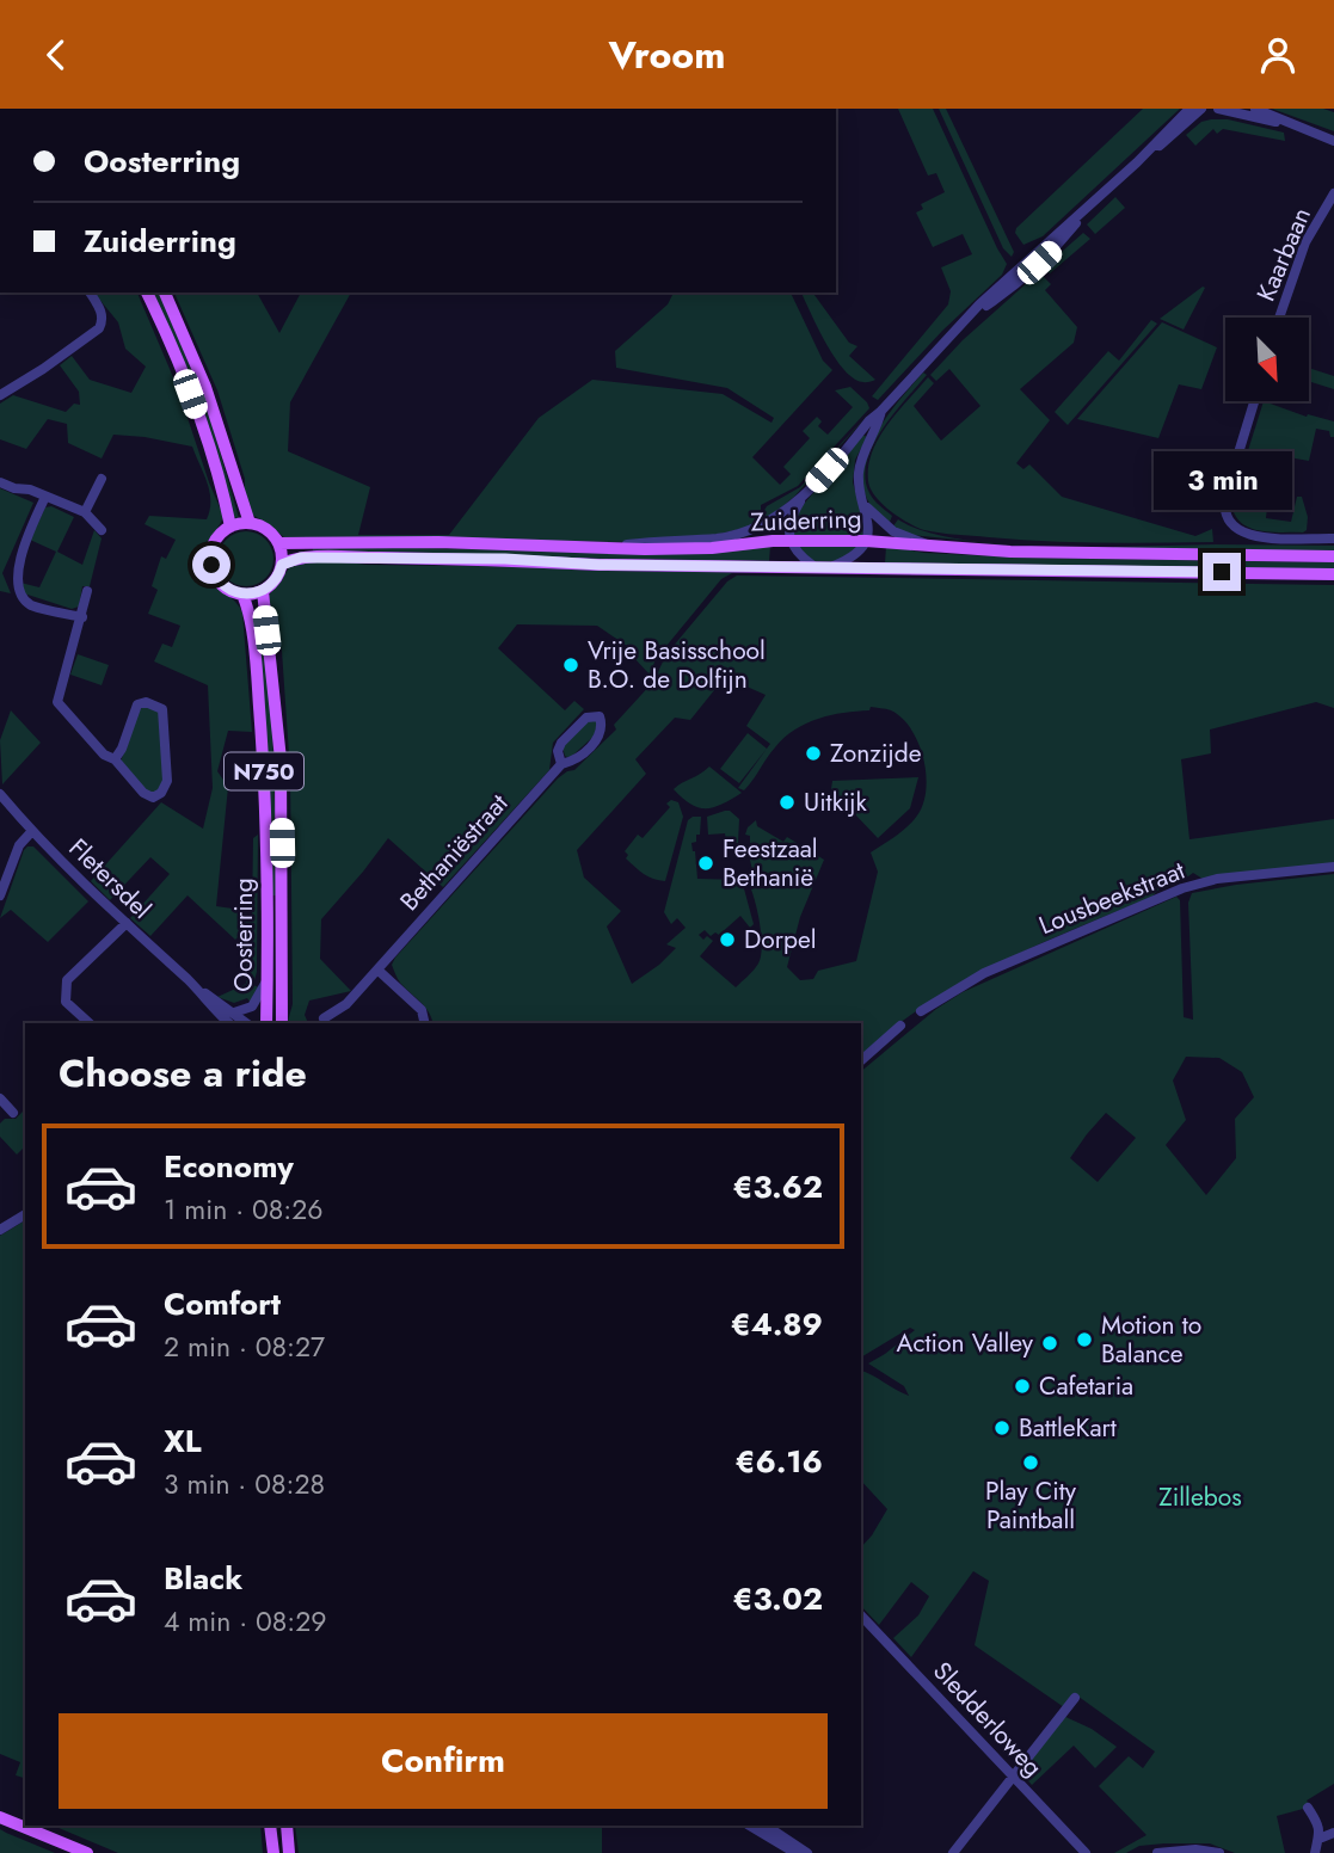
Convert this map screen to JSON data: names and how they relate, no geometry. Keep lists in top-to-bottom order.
{
  "streets": {
    "main road": ["Zuiderring", "N750", "Oosterring"],
    "street": [
      "Kaarbaan",
      "Bethaniëstraat",
      "Fletersdel",
      "Lousbeekstraat",
      "Sledderloweg"
    ]
  },
  "crossings": [
    ["Zuiderring", "Oosterring"]
  ],
  "parks": ["Zillebos"],
  "places": [
    "Vrije Basisschool B.O. de Dolfijn",
    "Zonzijde",
    "Uitkijk",
    "Feestzaal Bethanië",
    "Dorpel",
    "Motion to Balance",
    "Action Valley",
    "Cafetaria",
    "BattleKart",
    "Play City Paintball"
  ],
  "north": "bottom right",
  "page": {
    "header": "Vroom",
    "banner": ["Oosterring", "Zuiderring"],
    "bubble": "3 min",
    "heading": "Choose a ride",
    "list": [
      {
        "name": "Economy",
        "note": "1 min · 08:26",
        "value": "€3.62"
      },
      {
        "name": "Comfort",
        "note": "2 min · 08:27",
        "value": "€4.89"
      },
      {
        "name": "XL",
        "note": "3 min · 08:28",
        "value": "€6.16"
      },
      {
        "name": "Black",
        "note": "4 min · 08:29",
        "value": "€3.02"
      }
    ],
    "buttons": "Confirm"
  }
}
